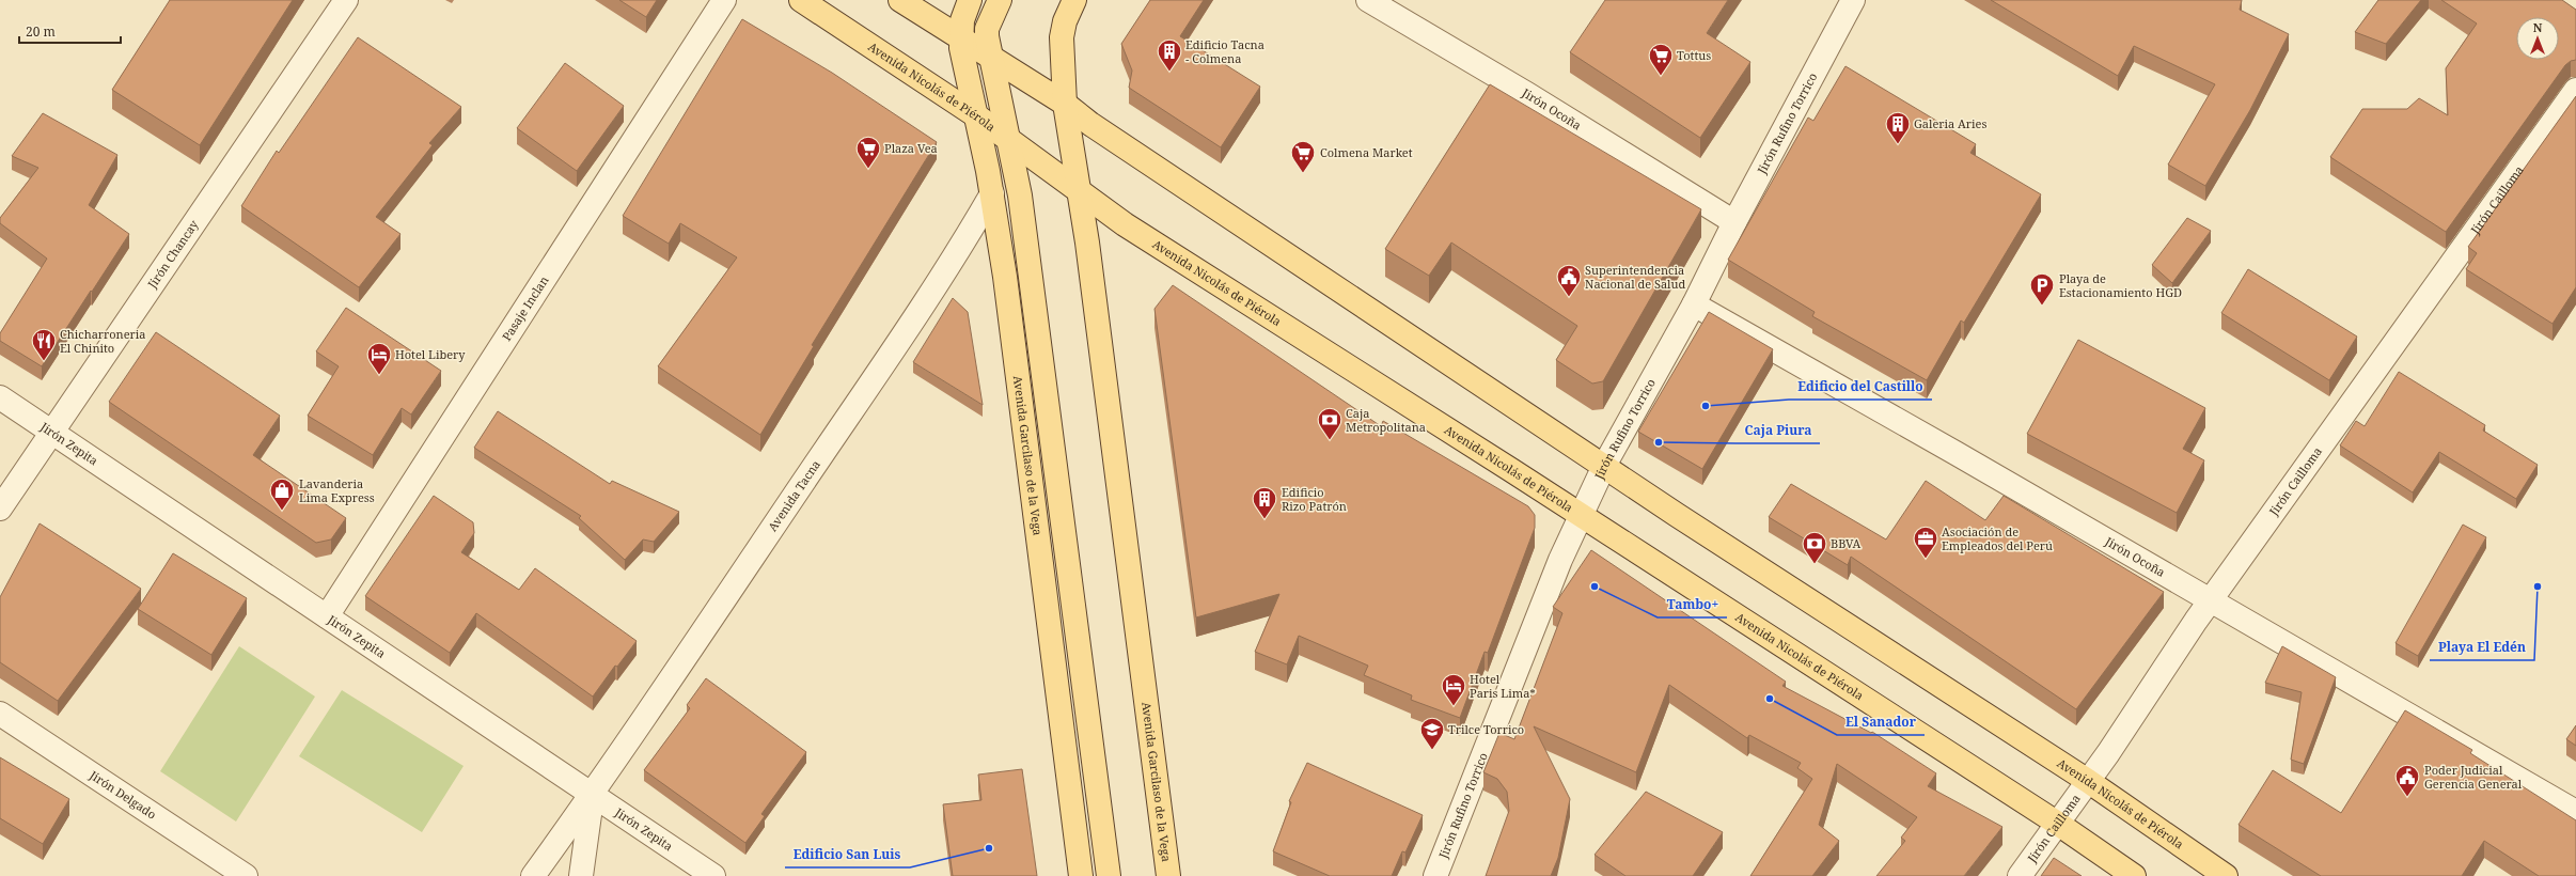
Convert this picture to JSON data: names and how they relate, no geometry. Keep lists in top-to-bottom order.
{
  "streets": {
    "main road": ["Avenida Nicolás de Piérola", "Avenida Garcilaso de la Vega"],
    "street": [
      "Jirón Ocoña",
      "Jirón Rufino Torrico",
      "Jirón Cailloma",
      "Jirón Chancay",
      "Pasaje Inclan",
      "Jirón Zepita",
      "Avenida Tacna",
      "Jirón Delgado"
    ]
  },
  "crossings": [
    ["Avenida Nicolás de Piérola", "Jirón Rufino Torrico"],
    ["Avenida Nicolás de Piérola", "Jirón Cailloma"],
    ["Avenida Nicolás de Piérola", "Avenida Garcilaso de la Vega"],
    ["Jirón Ocoña", "Jirón Rufino Torrico"],
    ["Jirón Ocoña", "Jirón Cailloma"],
    ["Jirón Chancay", "Jirón Zepita"],
    ["Pasaje Inclan", "Jirón Zepita"],
    ["Jirón Zepita", "Avenida Tacna"],
    ["Avenida Garcilaso de la Vega", "Avenida Tacna"]
  ],
  "places": {
    "building": ["Edificio Tacna - Colmena", "Galeria Aries", "Edificio Rizo Patrón"],
    "supermarket": ["Tottus", "Plaza Vea", "Colmena Market"],
    "public building": ["Superintendencia Nacional de Salud", "Poder Judicial Gerencia General"],
    "parking": ["Playa de Estacionamiento HGD"],
    "restaurant": ["Chicharroneria El Chinito"],
    "hotel": ["Hotel Libery", "Hotel Paris Lima*"],
    "other": [
      "Edificio del Castillo",
      "Caja Piura",
      "Tambo+",
      "Playa El Edén",
      "El Sanador",
      "Edificio San Luis"
    ],
    "bank": ["Caja Metropolitana", "BBVA"],
    "shop": ["Lavanderia Lima Express"],
    "office": ["Asociación de Empleados del Perú"],
    "school or university": ["Trilce Torrico"]
  },
  "scale_bar": "20 m",
  "north": "top"
}
